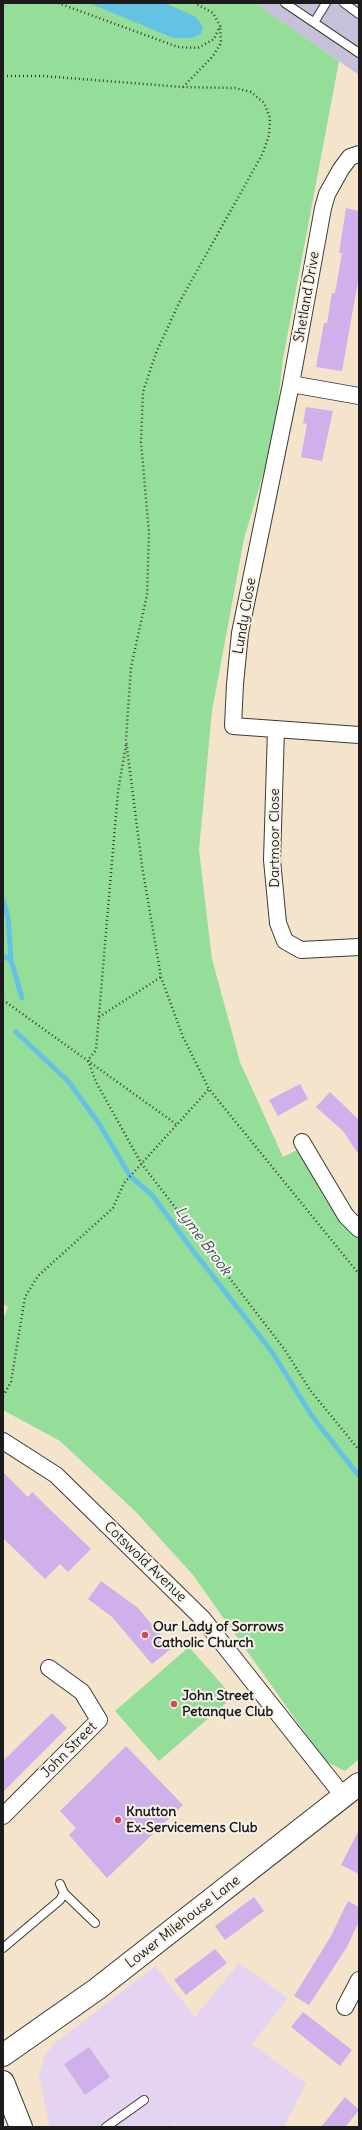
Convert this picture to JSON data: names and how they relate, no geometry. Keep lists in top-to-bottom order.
{
  "streets": {
    "main road": ["Lower Milehouse Lane"],
    "street": [
      "Shetland Drive",
      "Lundy Close",
      "Dartmoor Close",
      "Cotswold Avenue",
      "John Street"
    ]
  },
  "crossings": [
    ["Shetland Drive", "Lundy Close"],
    ["Lundy Close", "Dartmoor Close"],
    ["Cotswold Avenue", "Lower Milehouse Lane"]
  ],
  "water": ["Lyme Brook"],
  "places": ["Our Lady of Sorrows Catholic Church", "John Street Petanque Club", "Knutton Ex-Servicemens Club"]
}
